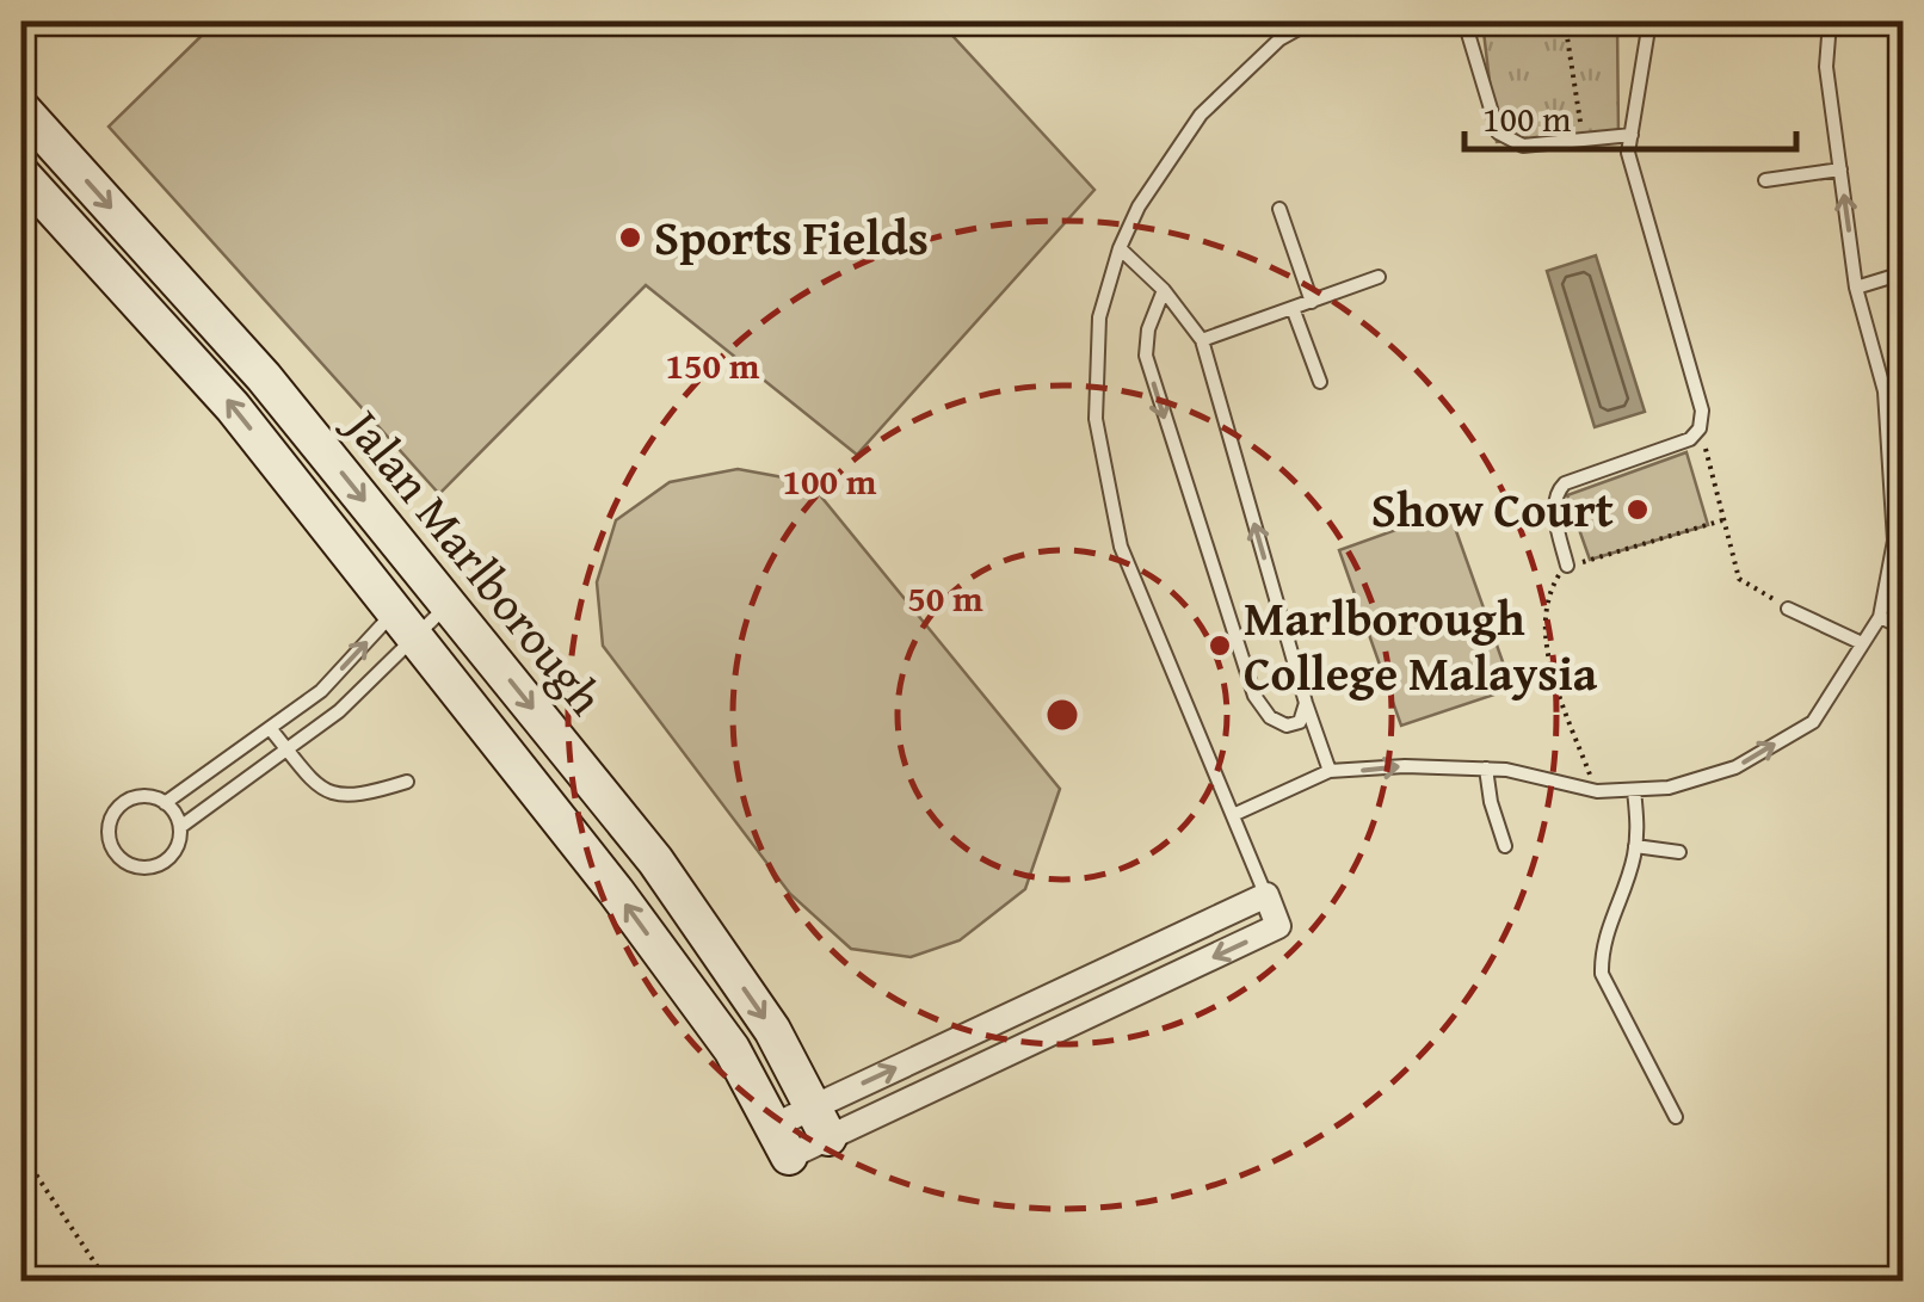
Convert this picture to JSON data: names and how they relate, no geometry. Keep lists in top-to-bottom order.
{
  "streets": {
    "street": ["Jalan Marlborough"]
  },
  "places": ["Sports Fields", "Show Court", "Marlborough College Malaysia"],
  "scale_bar": "100 m",
  "rings": ["150 m", "100 m", "50 m"]
}
